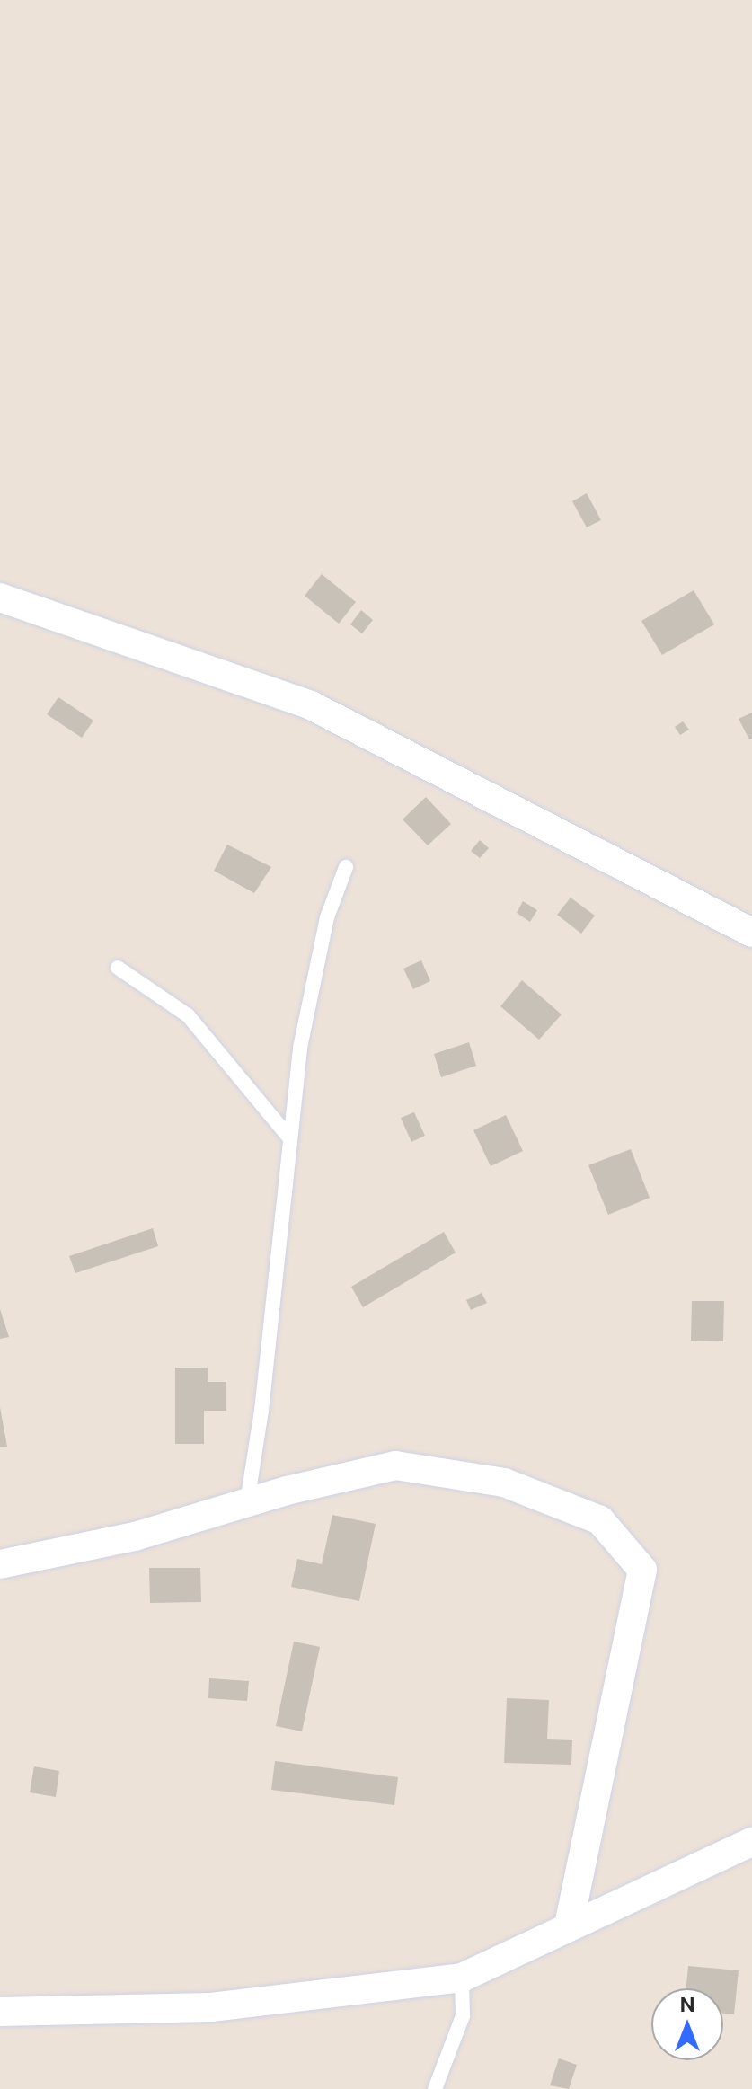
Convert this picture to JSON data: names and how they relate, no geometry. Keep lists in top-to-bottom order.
{
  "north": "top"
}
